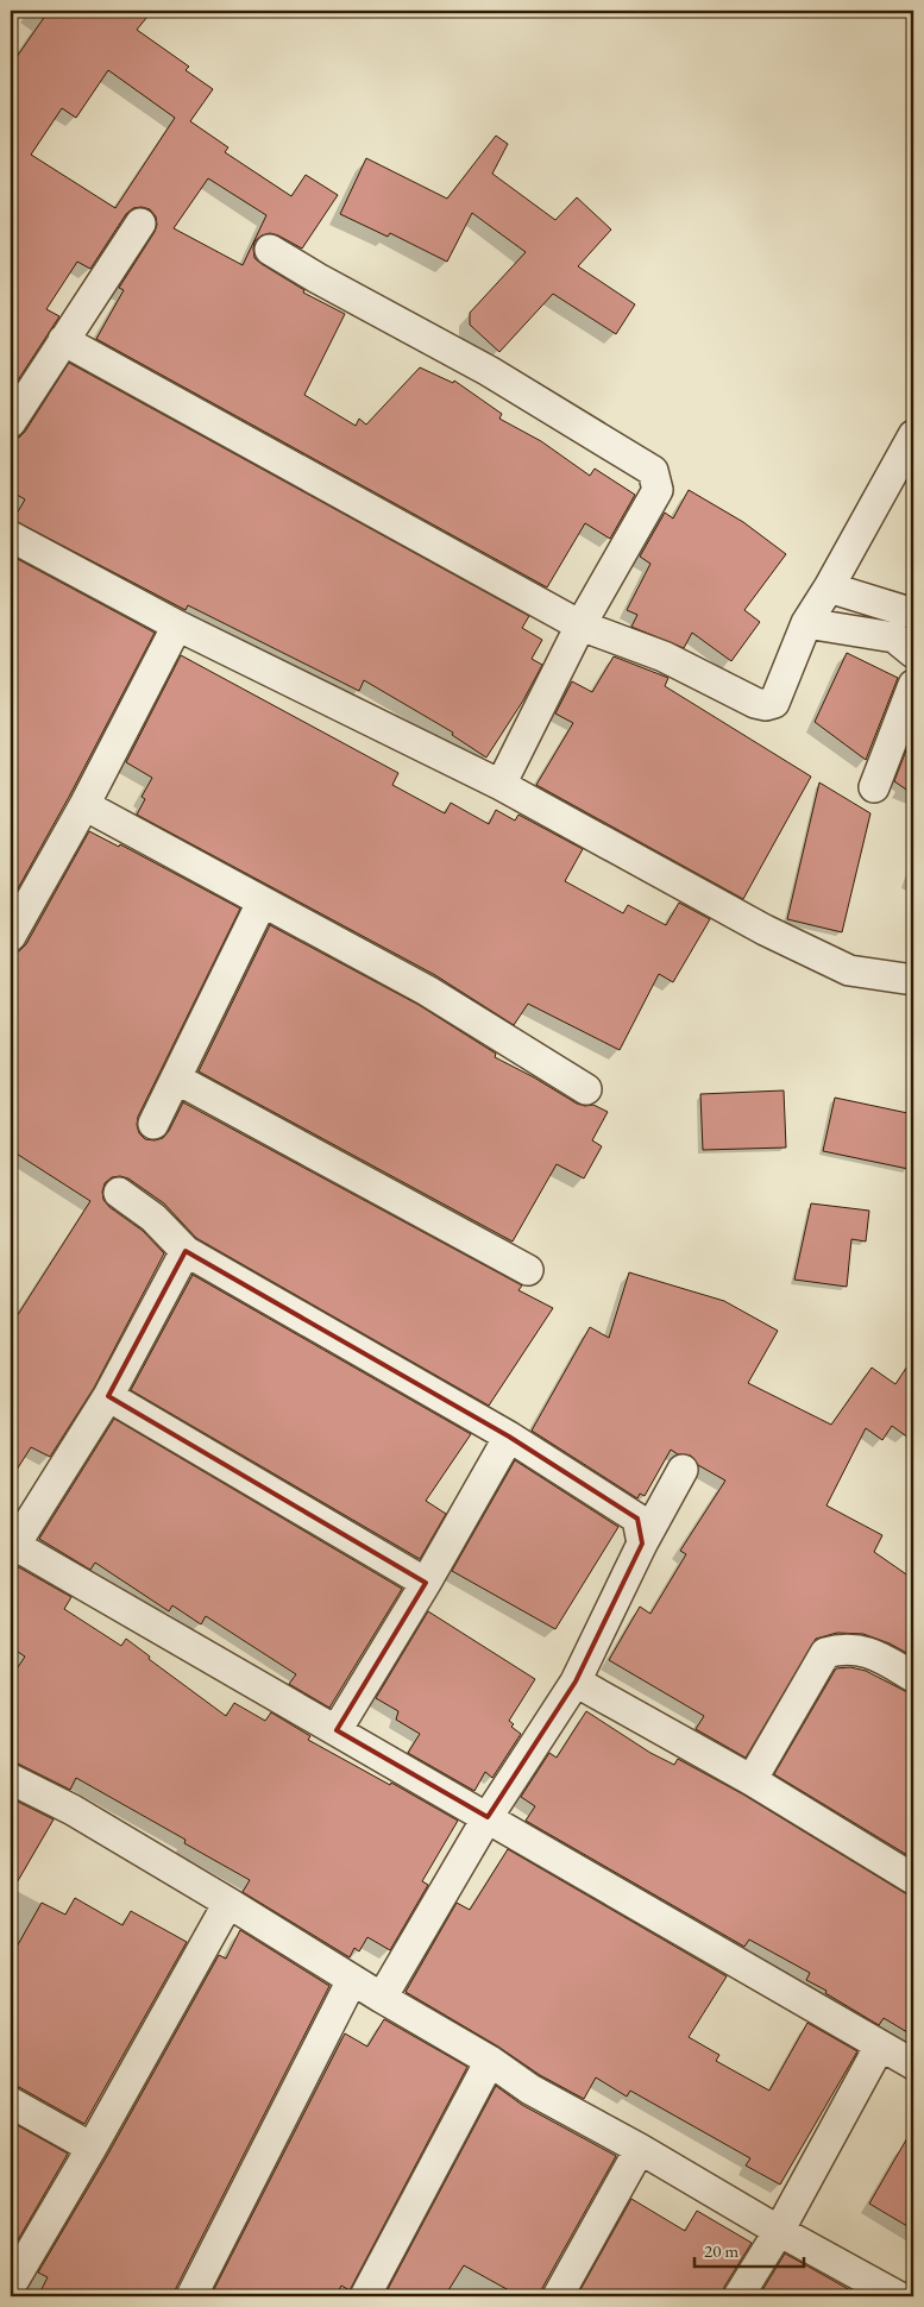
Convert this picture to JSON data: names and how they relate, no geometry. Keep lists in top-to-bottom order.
{
  "scale_bar": "20 m"
}
